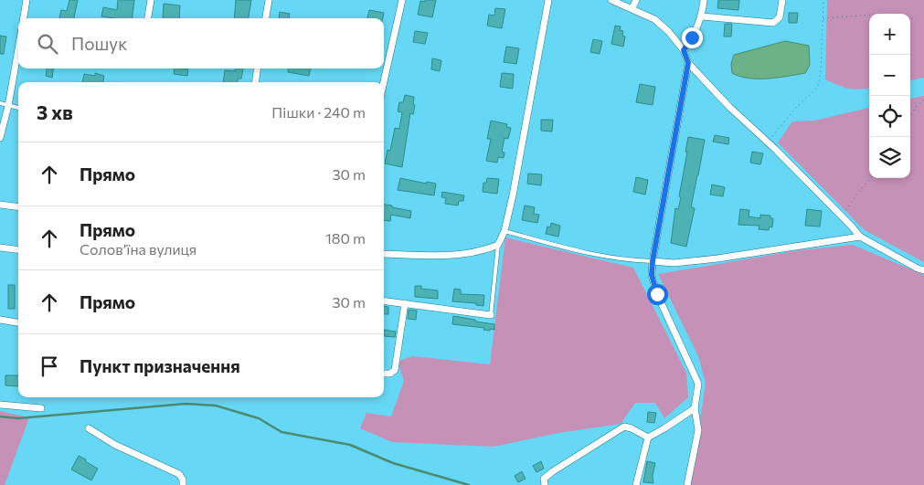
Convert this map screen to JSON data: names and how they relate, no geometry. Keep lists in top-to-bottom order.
{
  "page": {
    "map_buttons": ["+", "−"],
    "search": "Пошук",
    "heading": ["3 хв", "Пішки · 240 m"],
    "list": [
      ["Прямо", "30 m"],
      ["Прямо", "Соловʼїна вулиця", "180 m"],
      ["Прямо", "30 m"],
      "Пункт призначення"
    ]
  }
}
